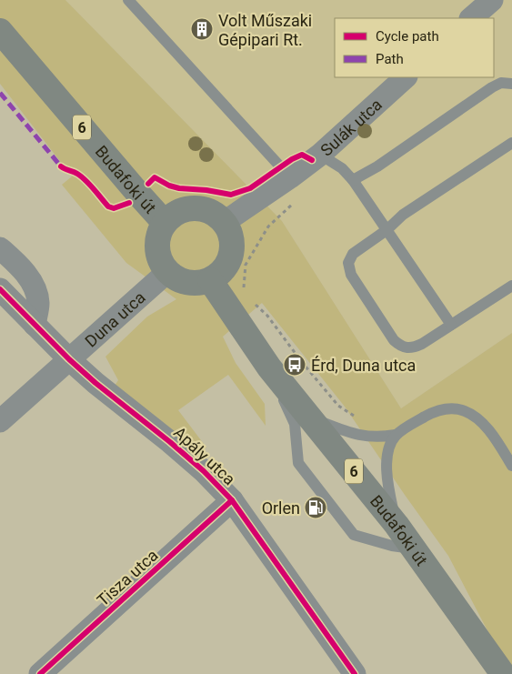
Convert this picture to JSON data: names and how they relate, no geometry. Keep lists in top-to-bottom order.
{
  "streets": {
    "main road": ["6", "Budafoki út"],
    "street": [
      "Sulák utca",
      "Duna utca",
      "Apály utca",
      "Tisza utca"
    ]
  },
  "crossings": [
    ["Sulák utca", "Budafoki út"],
    ["Sulák utca", "Duna utca"],
    ["Budafoki út", "Duna utca"],
    ["Duna utca", "Apály utca"],
    ["Apály utca", "Tisza utca"]
  ],
  "places": {
    "building": ["Volt Műszaki Gépipari Rt."],
    "bus stop": ["Érd, Duna utca"],
    "fuel station": ["Orlen"]
  },
  "legend": ["Cycle path", "Path"]
}
